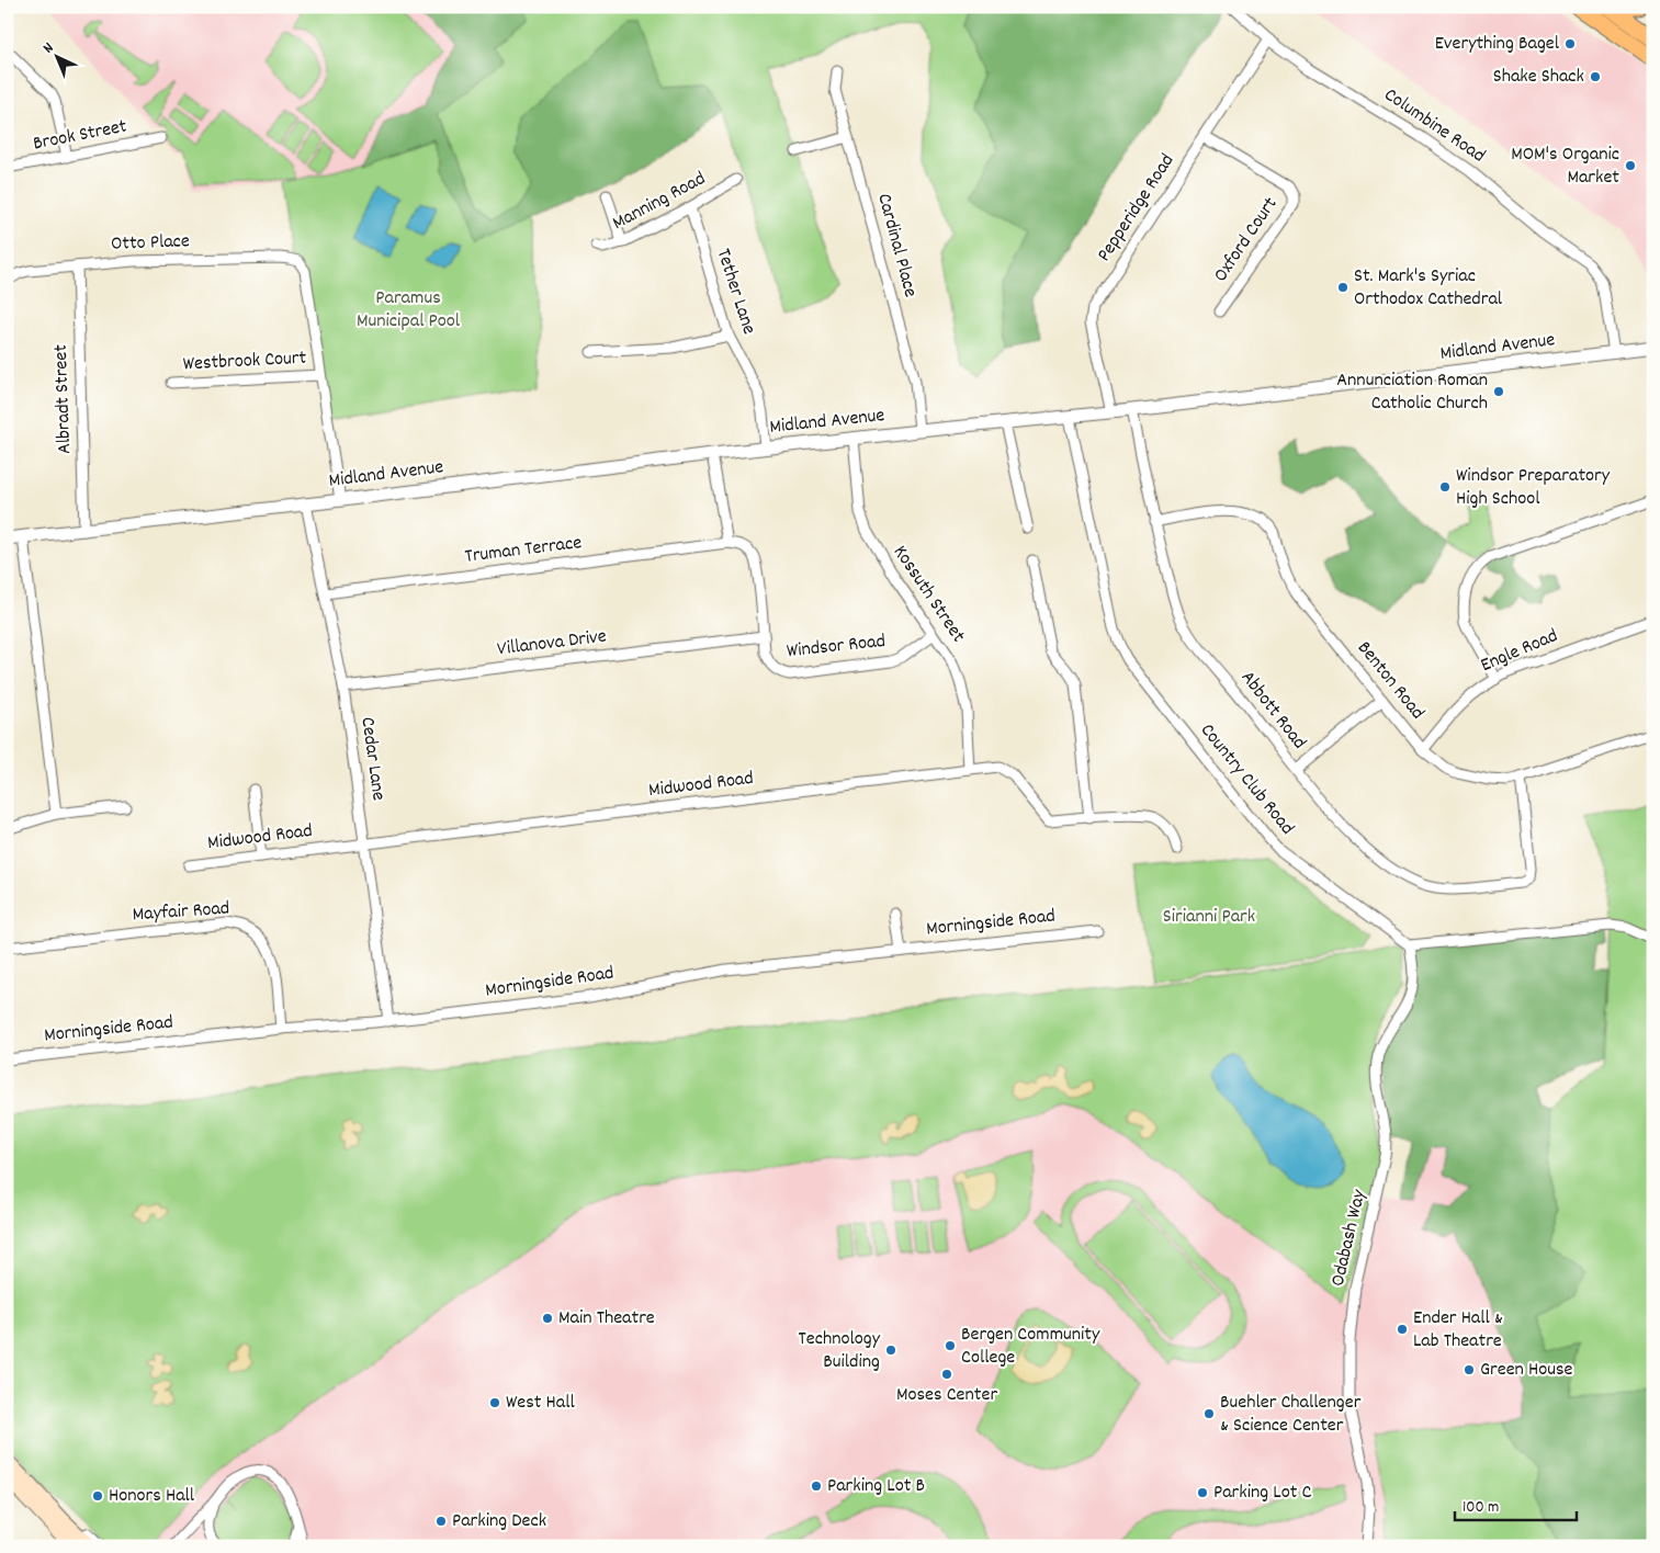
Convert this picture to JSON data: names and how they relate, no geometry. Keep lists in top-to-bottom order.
{
  "streets": {
    "street": [
      "Columbine Road",
      "Brook Street",
      "Manning Road",
      "Pepperidge Road",
      "Oxford Court",
      "Otto Place",
      "Cardinal Place",
      "Tether Lane",
      "Midland Avenue",
      "Westbrook Court",
      "Albradt Street",
      "Truman Terrace",
      "Kossuth Street",
      "Villanova Drive",
      "Windsor Road",
      "Engle Road",
      "Benton Road",
      "Abbott Road",
      "Cedar Lane",
      "Country Club Road",
      "Midwood Road",
      "Mayfair Road",
      "Morningside Road",
      "Odabash Way"
    ]
  },
  "crossings": [
    ["Columbine Road", "Pepperidge Road"],
    ["Columbine Road", "Midland Avenue"],
    ["Manning Road", "Tether Lane"],
    ["Pepperidge Road", "Oxford Court"],
    ["Pepperidge Road", "Midland Avenue"],
    ["Otto Place", "Westbrook Court"],
    ["Otto Place", "Albradt Street"],
    ["Cardinal Place", "Midland Avenue"],
    ["Tether Lane", "Midland Avenue"],
    ["Midland Avenue", "Albradt Street"],
    ["Midland Avenue", "Kossuth Street"],
    ["Midland Avenue", "Abbott Road"],
    ["Midland Avenue", "Cedar Lane"],
    ["Midland Avenue", "Country Club Road"],
    ["Truman Terrace", "Windsor Road"],
    ["Truman Terrace", "Cedar Lane"],
    ["Kossuth Street", "Windsor Road"],
    ["Kossuth Street", "Midwood Road"],
    ["Villanova Drive", "Windsor Road"],
    ["Villanova Drive", "Cedar Lane"],
    ["Engle Road", "Benton Road"],
    ["Benton Road", "Abbott Road"],
    ["Cedar Lane", "Midwood Road"],
    ["Cedar Lane", "Morningside Road"],
    ["Country Club Road", "Odabash Way"],
    ["Mayfair Road", "Morningside Road"]
  ],
  "parks": ["Paramus Municipal Pool", "Sirianni Park"],
  "places": [
    "Everything Bagel",
    "Shake Shack",
    "MOM's Organic Market",
    "St. Mark's Syriac Orthodox Cathedral",
    "Annunciation Roman Catholic Church",
    "Windsor Preparatory High School",
    "Main Theatre",
    "Ender Hall & Lab Theatre",
    "Bergen Community College",
    "Technology Building",
    "Green House",
    "Moses Center",
    "West Hall",
    "Buehler Challenger & Science Center",
    "Parking Lot B",
    "Parking Lot C",
    "Honors Hall",
    "Parking Deck"
  ],
  "scale_bar": "100 m",
  "north": "top left"
}
